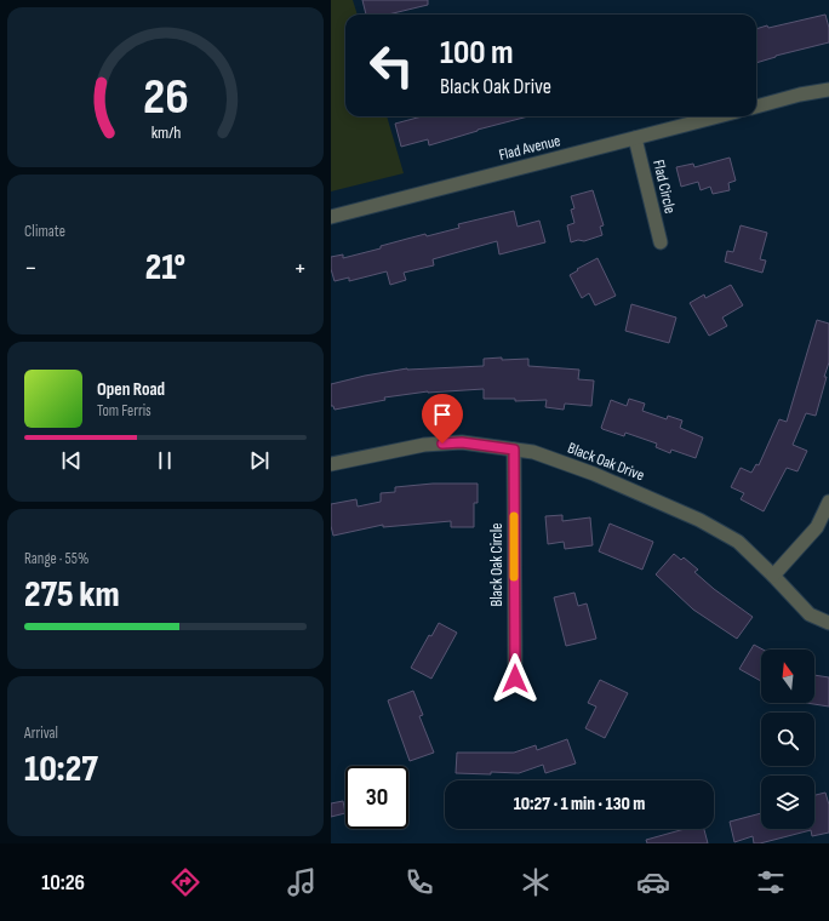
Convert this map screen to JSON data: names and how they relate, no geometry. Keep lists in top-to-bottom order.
{
  "streets": {
    "street": [
      "Flad Avenue",
      "Flad Circle",
      "Black Oak Drive",
      "Black Oak Circle"
    ]
  },
  "crossings": [
    ["Flad Avenue", "Flad Circle"],
    ["Black Oak Drive", "Black Oak Circle"]
  ],
  "north": "top",
  "page": {
    "turn": ["100 m", "Black Oak Drive"],
    "tile": [
      "Climate",
      ["Range · 55%", "275 km"],
      ["Arrival", "10:27"]
    ],
    "heat": ["−", "21°", "+"],
    "song": ["Open Road", "Tom Ferris"],
    "limit": "30",
    "trip": "10:27 · 1 min · 130 m",
    "tabs": "10:26",
    "gauge": ["26", "km/h"]
  }
}
